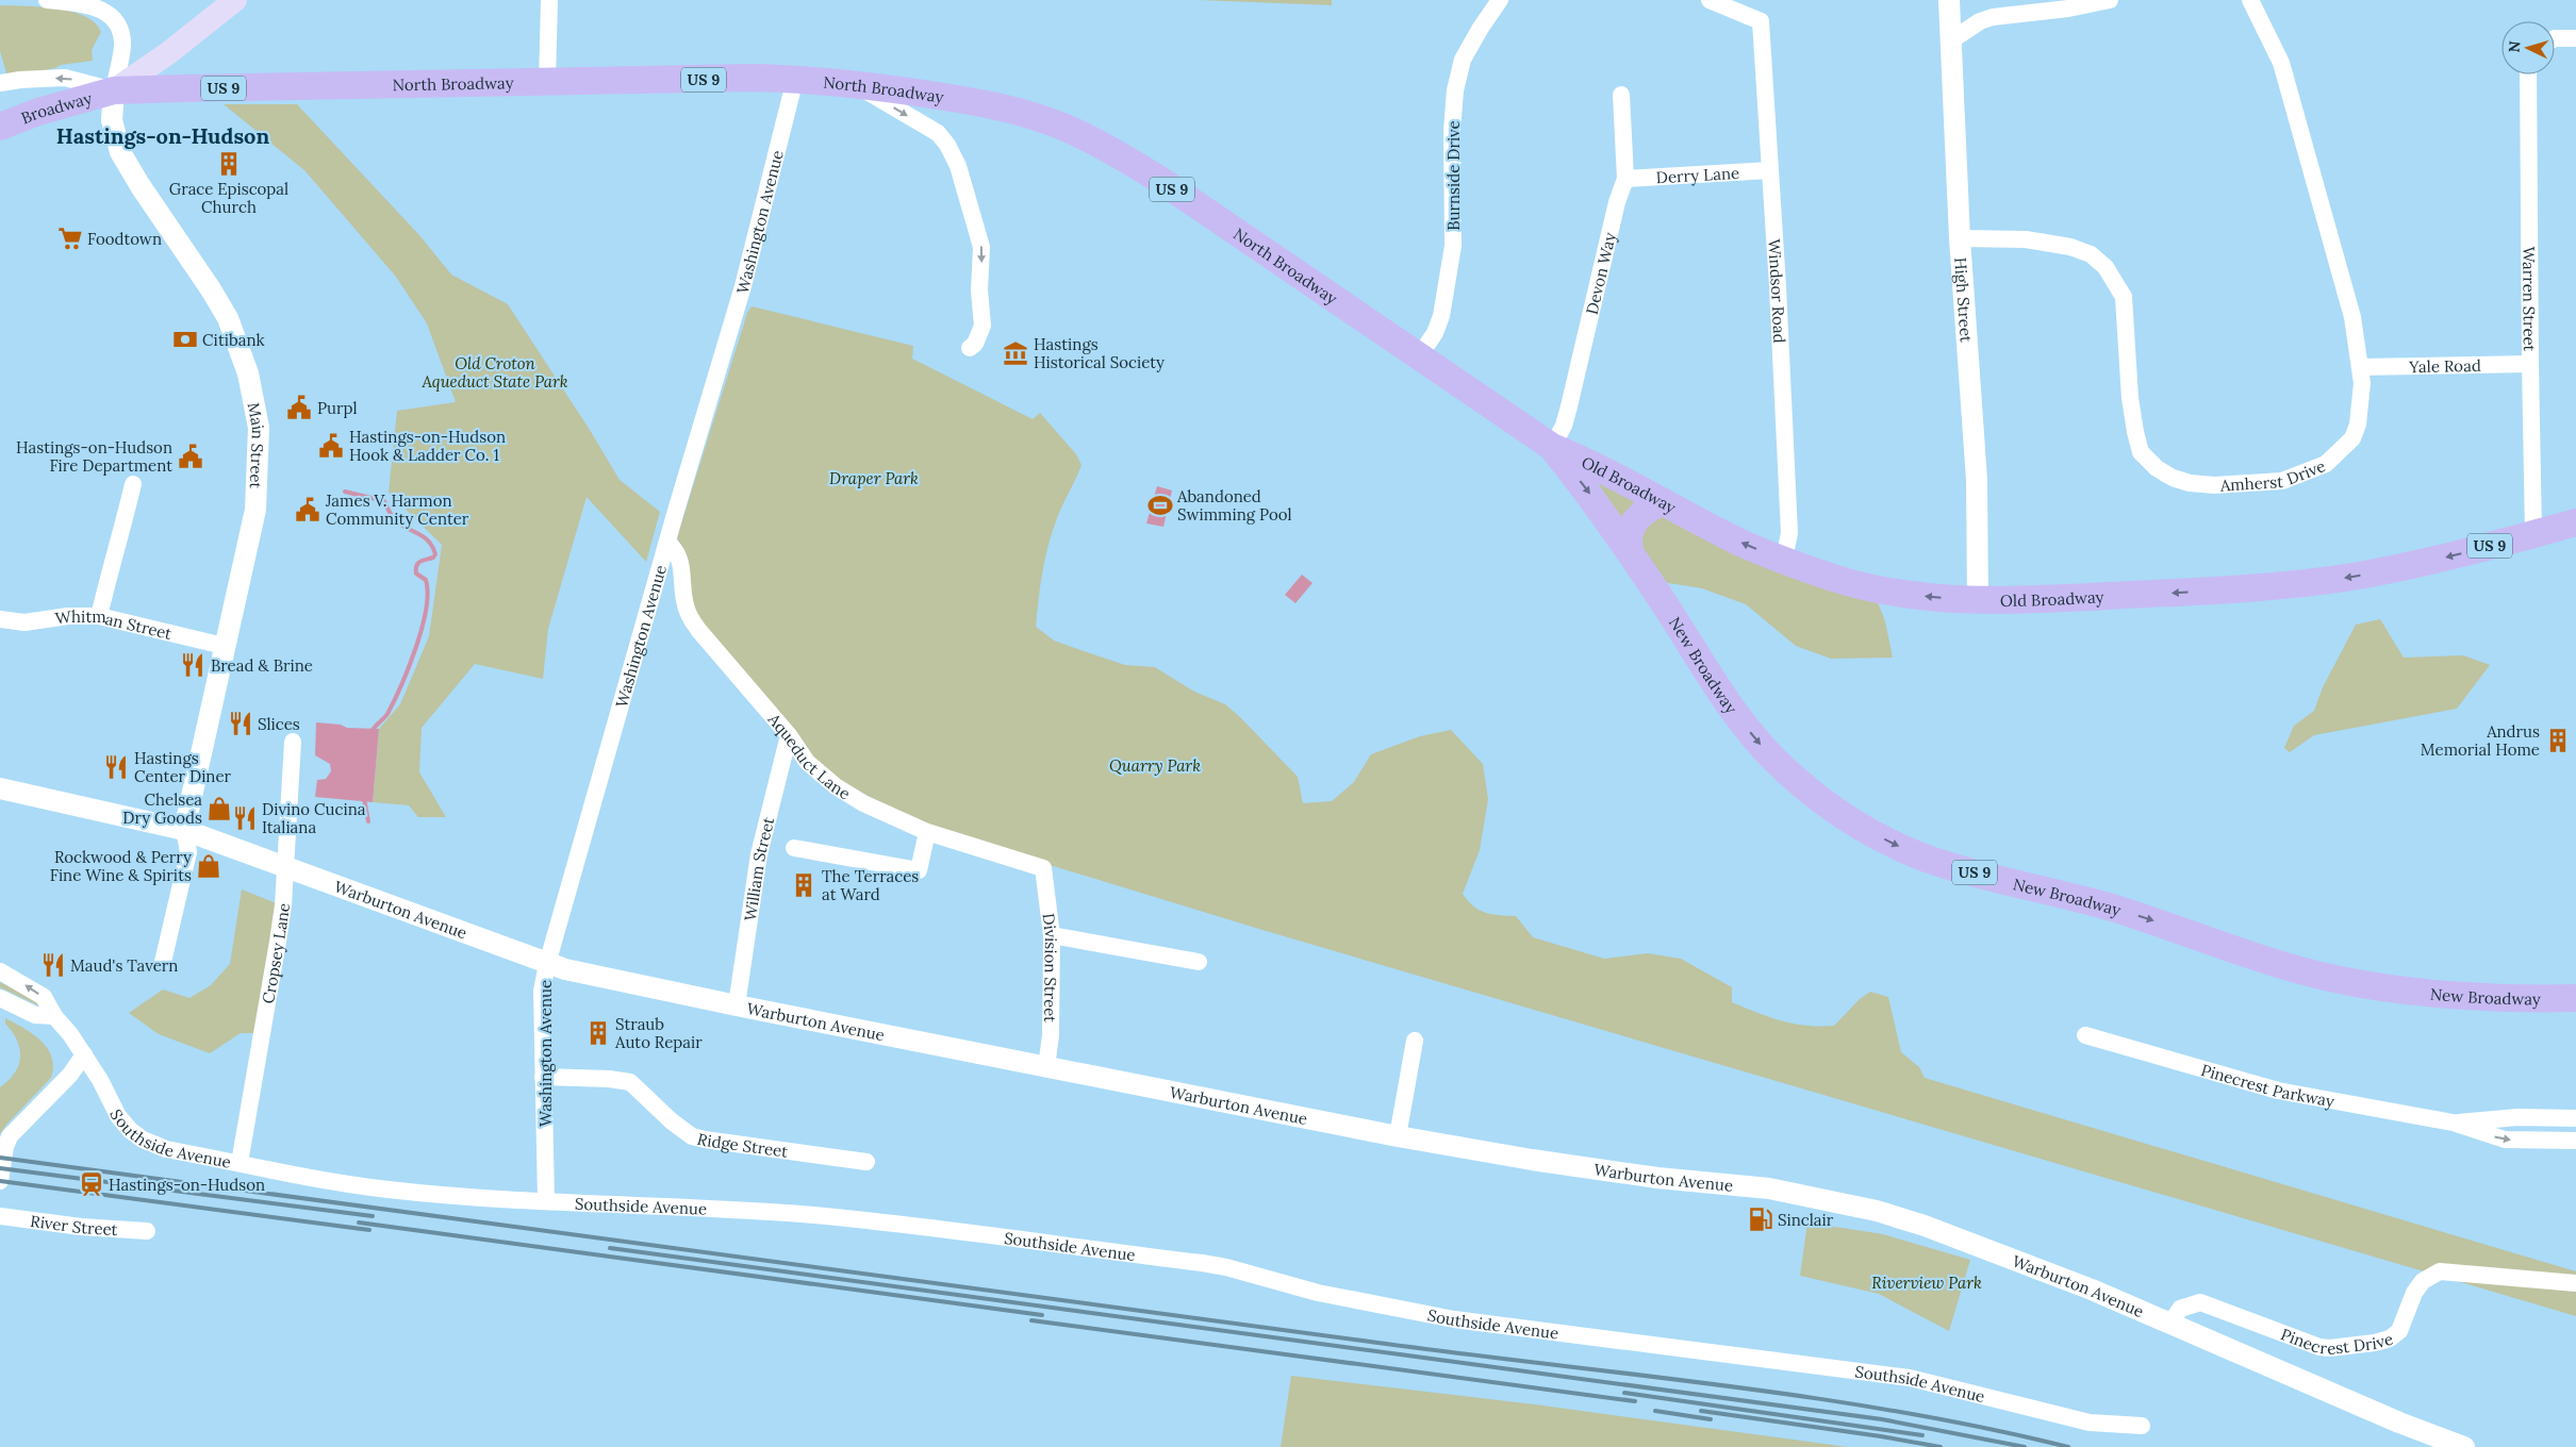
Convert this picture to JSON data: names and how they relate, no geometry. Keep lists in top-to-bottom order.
{
  "streets": {
    "main road": [
      "US 9",
      "North Broadway",
      "Broadway",
      "Old Broadway",
      "New Broadway"
    ],
    "street": [
      "Derry Lane",
      "Burnside Drive",
      "Washington Avenue",
      "Devon Way",
      "Windsor Road",
      "Warren Street",
      "High Street",
      "Yale Road",
      "Main Street",
      "Amherst Drive",
      "Whitman Street",
      "Aqueduct Lane",
      "William Street",
      "Warburton Avenue",
      "Cropsey Lane",
      "Division Street",
      "Pinecrest Parkway",
      "Southside Avenue",
      "Ridge Street",
      "River Street",
      "Pinecrest Drive"
    ]
  },
  "crossings": [
    ["North Broadway", "Broadway"],
    ["North Broadway", "Burnside Drive"],
    ["North Broadway", "Washington Avenue"],
    ["North Broadway", "Devon Way"],
    ["North Broadway", "Main Street"],
    ["North Broadway", "Old Broadway"],
    ["North Broadway", "New Broadway"],
    ["Broadway", "Main Street"],
    ["Derry Lane", "Devon Way"],
    ["Derry Lane", "Windsor Road"],
    ["Washington Avenue", "Aqueduct Lane"],
    ["Washington Avenue", "Warburton Avenue"],
    ["Washington Avenue", "Southside Avenue"],
    ["Washington Avenue", "Ridge Street"],
    ["Devon Way", "Old Broadway"],
    ["Devon Way", "New Broadway"],
    ["Windsor Road", "Old Broadway"],
    ["Warren Street", "Yale Road"],
    ["Warren Street", "Old Broadway"],
    ["High Street", "Amherst Drive"],
    ["High Street", "Old Broadway"],
    ["Yale Road", "Amherst Drive"],
    ["Main Street", "Whitman Street"],
    ["Main Street", "Warburton Avenue"],
    ["Old Broadway", "New Broadway"],
    ["Aqueduct Lane", "William Street"],
    ["Aqueduct Lane", "Division Street"],
    ["William Street", "Warburton Avenue"],
    ["Warburton Avenue", "Division Street"],
    ["Warburton Avenue", "Pinecrest Drive"],
    ["Cropsey Lane", "Southside Avenue"]
  ],
  "one_way": ["Old Broadway", "New Broadway"],
  "districts": ["Hastings-on-Hudson"],
  "parks": [
    "Old Croton Aqueduct State Park",
    "Draper Park",
    "Quarry Park",
    "Riverview Park"
  ],
  "places": {
    "building": [
      "Grace Episcopal Church",
      "Andrus Memorial Home",
      "The Terraces at Ward",
      "Straub Auto Repair"
    ],
    "supermarket": ["Foodtown"],
    "bank": ["Citibank"],
    "museum": ["Hastings Historical Society"],
    "public building": [
      "Purpl",
      "Hastings-on-Hudson Hook & Ladder Co. 1",
      "Hastings-on-Hudson Fire Department",
      "James V. Harmon Community Center"
    ],
    "sports": ["Abandoned Swimming Pool"],
    "restaurant": [
      "Bread & Brine",
      "Slices",
      "Hastings Center Diner",
      "Divino Cucina Italiana",
      "Maud's Tavern"
    ],
    "shop": ["Chelsea Dry Goods", "Rockwood & Perry Fine Wine & Spirits"],
    "station": ["Hastings-on-Hudson"],
    "fuel station": ["Sinclair"]
  },
  "north": "left"
}
